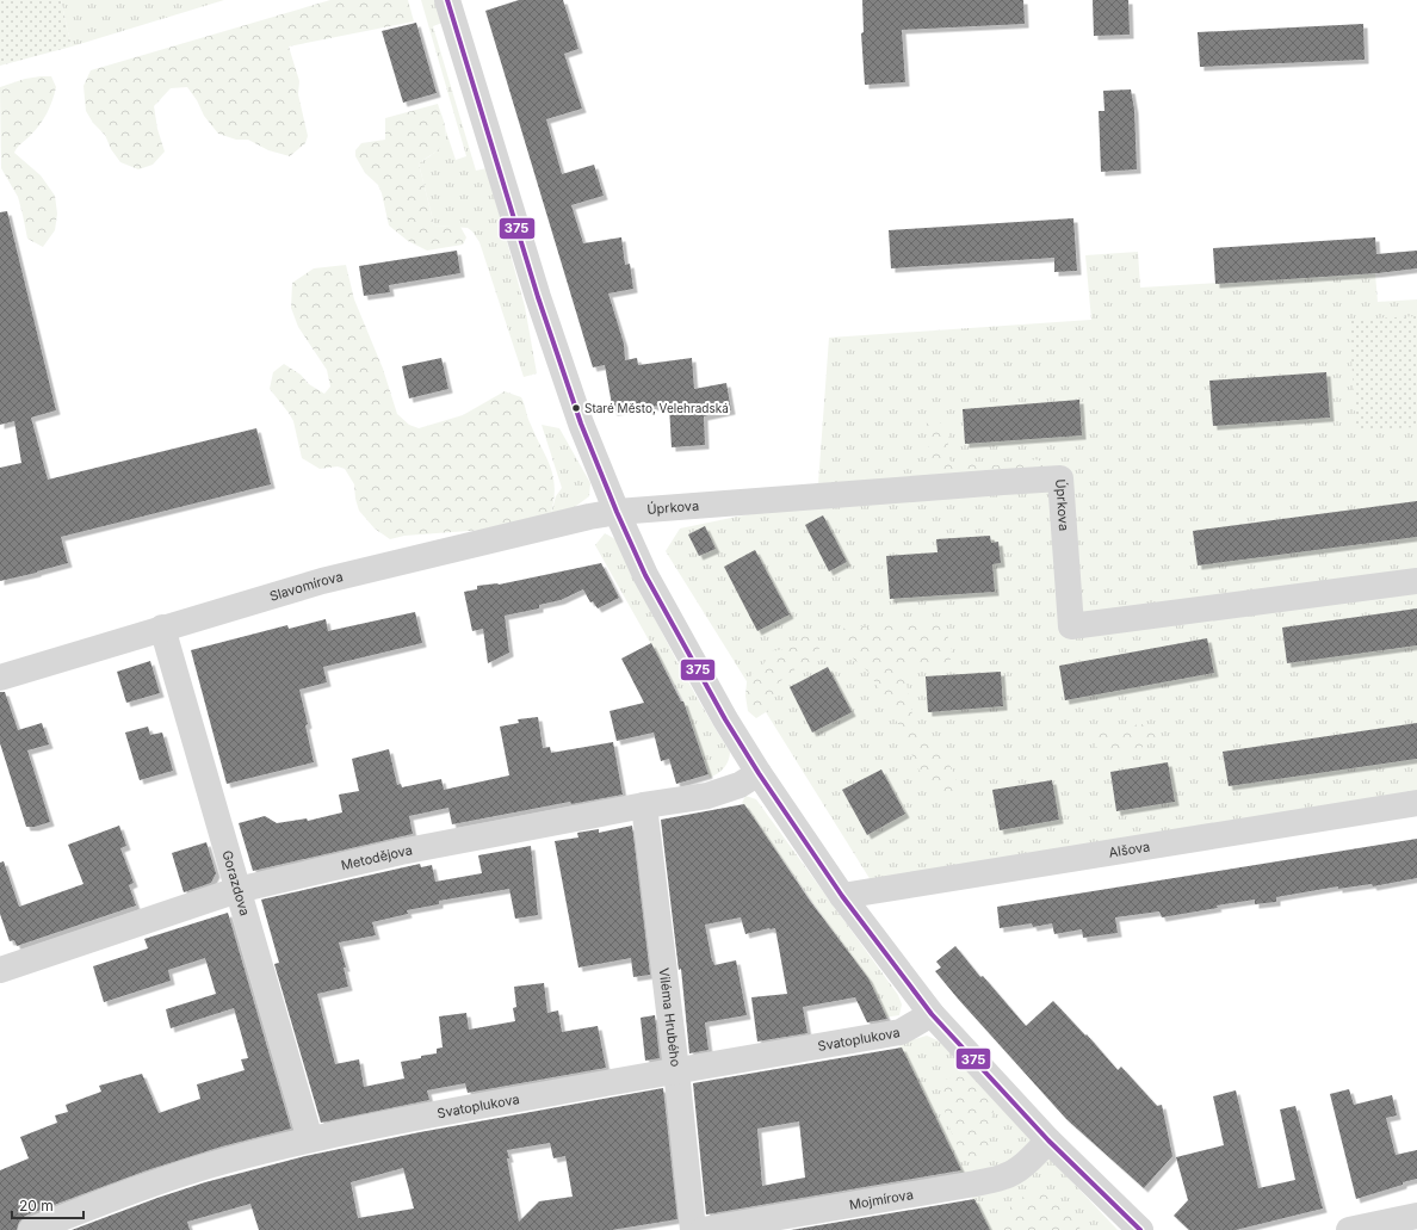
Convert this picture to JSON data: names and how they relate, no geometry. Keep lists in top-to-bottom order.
{
  "streets": {
    "street": [
      "Úprkova",
      "Slavomírova",
      "Alšova",
      "Metodějova",
      "Gorazdova",
      "Viléma Hrubého",
      "Svatoplukova",
      "Mojmírova"
    ]
  },
  "crossings": [
    ["Úprkova", "Slavomírova"],
    ["Slavomírova", "Gorazdova"],
    ["Metodějova", "Gorazdova"],
    ["Metodějova", "Viléma Hrubého"],
    ["Gorazdova", "Svatoplukova"],
    ["Viléma Hrubého", "Svatoplukova"]
  ],
  "places": ["Staré Město, Velehradská"],
  "lines": ["transit line 375"],
  "scale_bar": "20 m"
}
